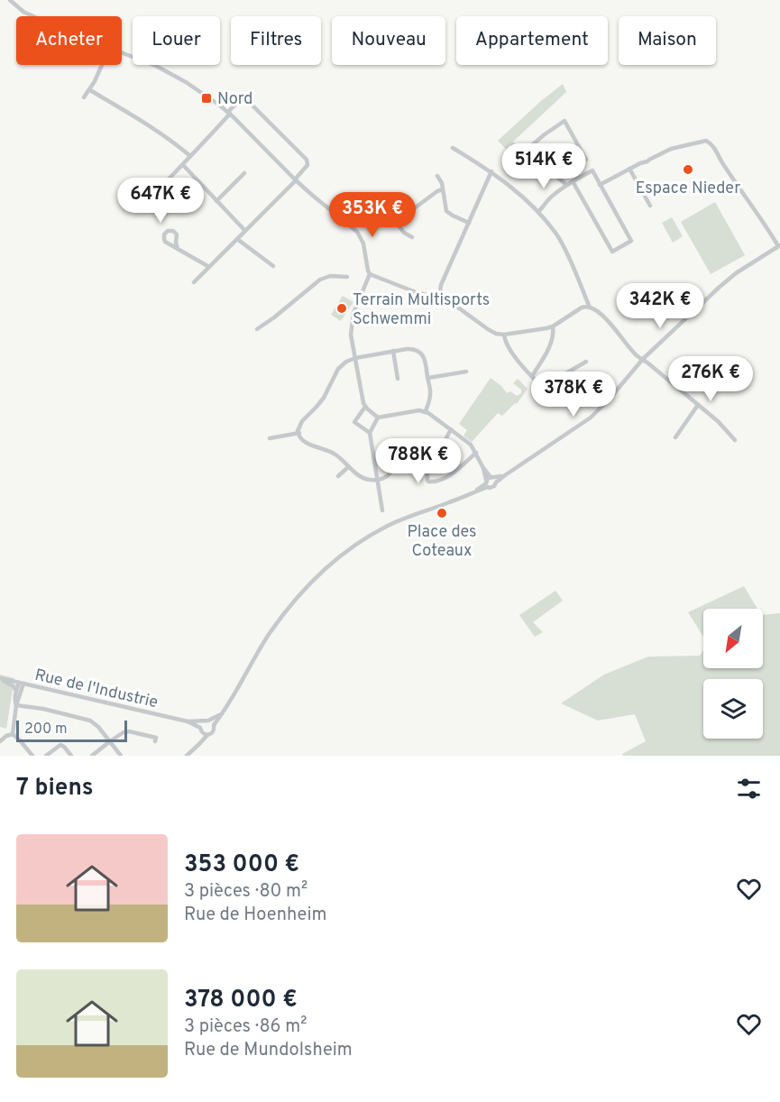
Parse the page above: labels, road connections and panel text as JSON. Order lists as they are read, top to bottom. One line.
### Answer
{"streets":{"street":["Rue de l'Industrie"]},"places":{"transit":["Nord"],"other":["Espace Nieder","Terrain Multisports Schwemmi","Place des Coteaux"]},"scale_bar":"200 m","north":"bottom left","page":{"chip":["Acheter","Louer","Filtres","Nouveau","Appartement","Maison"],"price":["514K €","647K €","353K €","342K €","276K €","378K €","788K €"],"scale":"200 m","heading":"7 biens","list":[{"name":"353 000 €","note":"3 pièces · 80 m² · Rue de Hoenheim"},{"name":"378 000 €","note":"3 pièces · 86 m² · Rue de Mundolsheim"}]}}
